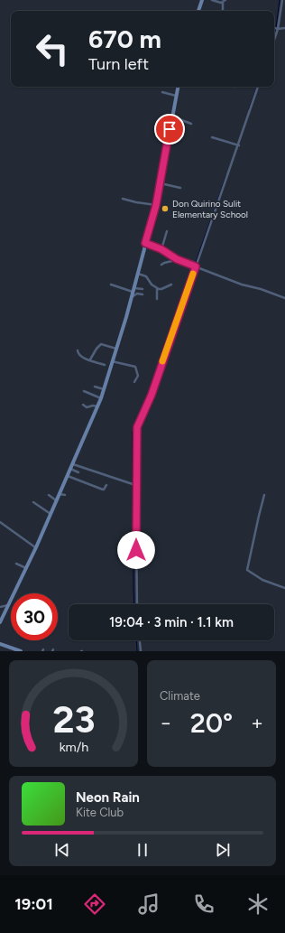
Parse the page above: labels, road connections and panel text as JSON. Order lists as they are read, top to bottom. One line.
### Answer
{"places":["Don Quirino Sulit Elementary School"],"page":{"turn":["670 m","Turn left"],"limit":"30","trip":"19:04 · 3 min · 1.1 km","tile":"Climate","heat":["−","20°","+"],"song":["Neon Rain","Kite Club"],"tabs":"19:01","gauge":["23","km/h"]}}
